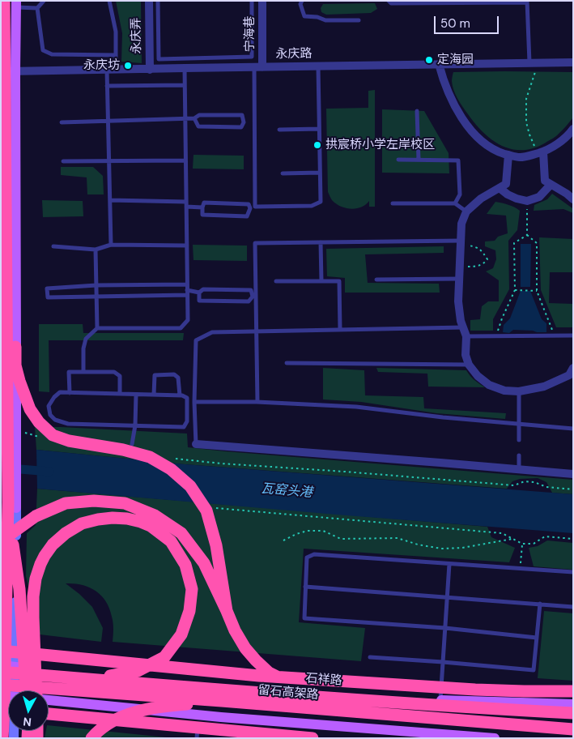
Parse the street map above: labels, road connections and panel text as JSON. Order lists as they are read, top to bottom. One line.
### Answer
{"streets":{"highway":["留石高架路"],"main road":["石祥路"],"street":["宁海巷","永庆弄","永庆路"]},"crossings":[["宁海巷","永庆路"],["永庆弄","永庆路"]],"water":["瓦窑头港"],"places":["定海园","永庆坊","拱宸桥小学左岸校区"],"scale_bar":"50 m","north":"bottom"}
